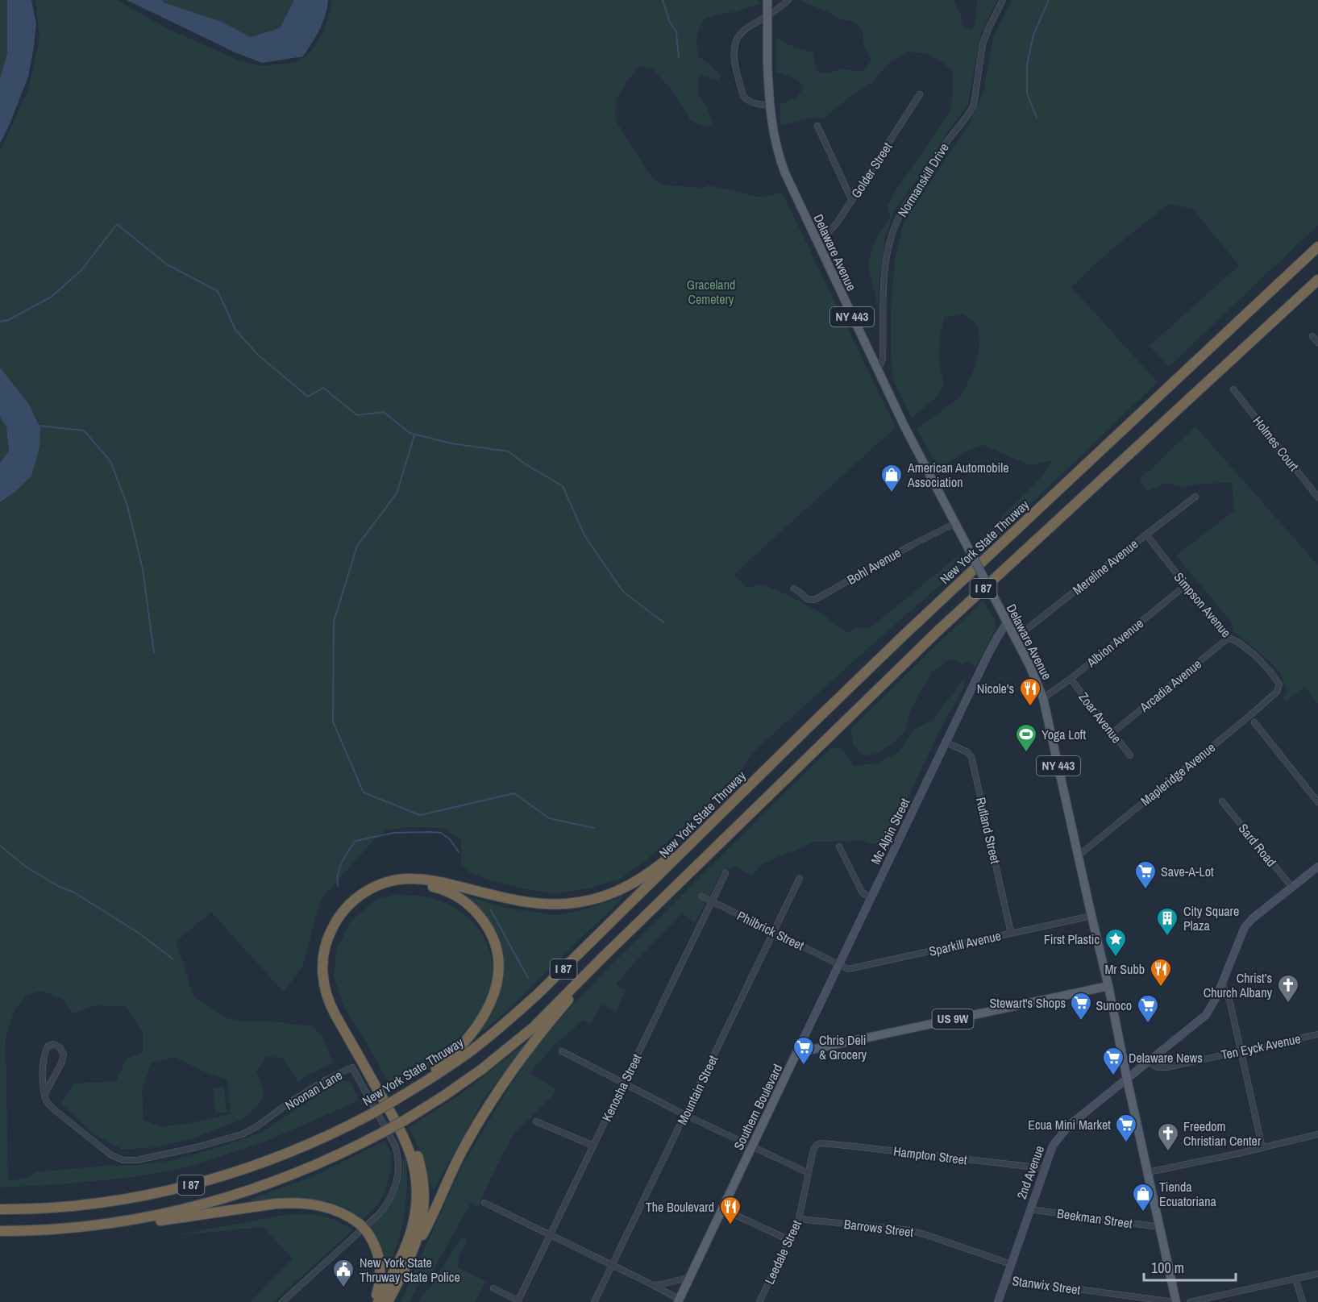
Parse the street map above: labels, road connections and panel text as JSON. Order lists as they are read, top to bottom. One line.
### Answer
{"streets":{"highway":["New York State Thruway","I 87"],"main road":["Delaware Avenue","NY 443","US 9W","Southern Boulevard"],"street":["Golder Street","Normanskill Drive","Holmes Court","Bohl Avenue","Mereline Avenue","Simpson Avenue","Albion Avenue","Arcadia Avenue","Zoar Avenue","Mapleridge Avenue","Rutland Street","Mc Alpin Street","Sard Road","Philbrick Street","Sparkill Avenue","Ten Eyck Avenue","Kenosha Street","Noonan Lane","Mountain Street","Hampton Street","2nd Avenue","Beekman Street","Barrows Street","Leedale Street","Stanwix Street"]},"crossings":[["Golder Street","Delaware Avenue"],["Normanskill Drive","Delaware Avenue"],["Delaware Avenue","Bohl Avenue"],["Delaware Avenue","Mereline Avenue"],["Delaware Avenue","Albion Avenue"],["Delaware Avenue","Mapleridge Avenue"],["Delaware Avenue","Mc Alpin Street"],["Delaware Avenue","Sparkill Avenue"],["Delaware Avenue","US 9W"],["Delaware Avenue","2nd Avenue"],["Delaware Avenue","Beekman Street"],["Delaware Avenue","Stanwix Street"],["Mereline Avenue","Simpson Avenue"],["Simpson Avenue","Albion Avenue"],["Simpson Avenue","Arcadia Avenue"],["Simpson Avenue","Mapleridge Avenue"],["Albion Avenue","Zoar Avenue"],["Arcadia Avenue","Zoar Avenue"],["Rutland Street","Mc Alpin Street"],["Rutland Street","Sparkill Avenue"],["Mc Alpin Street","Philbrick Street"],["Mc Alpin Street","Sparkill Avenue"],["Mc Alpin Street","US 9W"],["Mc Alpin Street","Southern Boulevard"],["Sard Road","2nd Avenue"],["Philbrick Street","Sparkill Avenue"],["Philbrick Street","Kenosha Street"],["Philbrick Street","Mountain Street"],["US 9W","Southern Boulevard"],["Ten Eyck Avenue","2nd Avenue"],["Kenosha Street","Southern Boulevard"],["Mountain Street","Southern Boulevard"],["Hampton Street","2nd Avenue"],["Hampton Street","Leedale Street"],["2nd Avenue","Beekman Street"],["2nd Avenue","Barrows Street"],["2nd Avenue","Stanwix Street"],["Barrows Street","Leedale Street"]],"parks":["Graceland Cemetery"],"places":{"shop":["American Automobile Association","Tienda Ecuatoriana"],"restaurant":["Nicole's","Mr Subb","The Boulevard"],"sports":["Yoga Loft"],"supermarket":["Save-A-Lot","Stewart's Shops","Sunoco","Chris Deli & Grocery","Delaware News","Ecua Mini Market"],"building":["City Square Plaza"],"place":["First Plastic"],"church":["Christ’s Church Albany","Freedom Christian Center"],"public building":["New York State Thruway State Police"]},"scale_bar":"100 m"}
